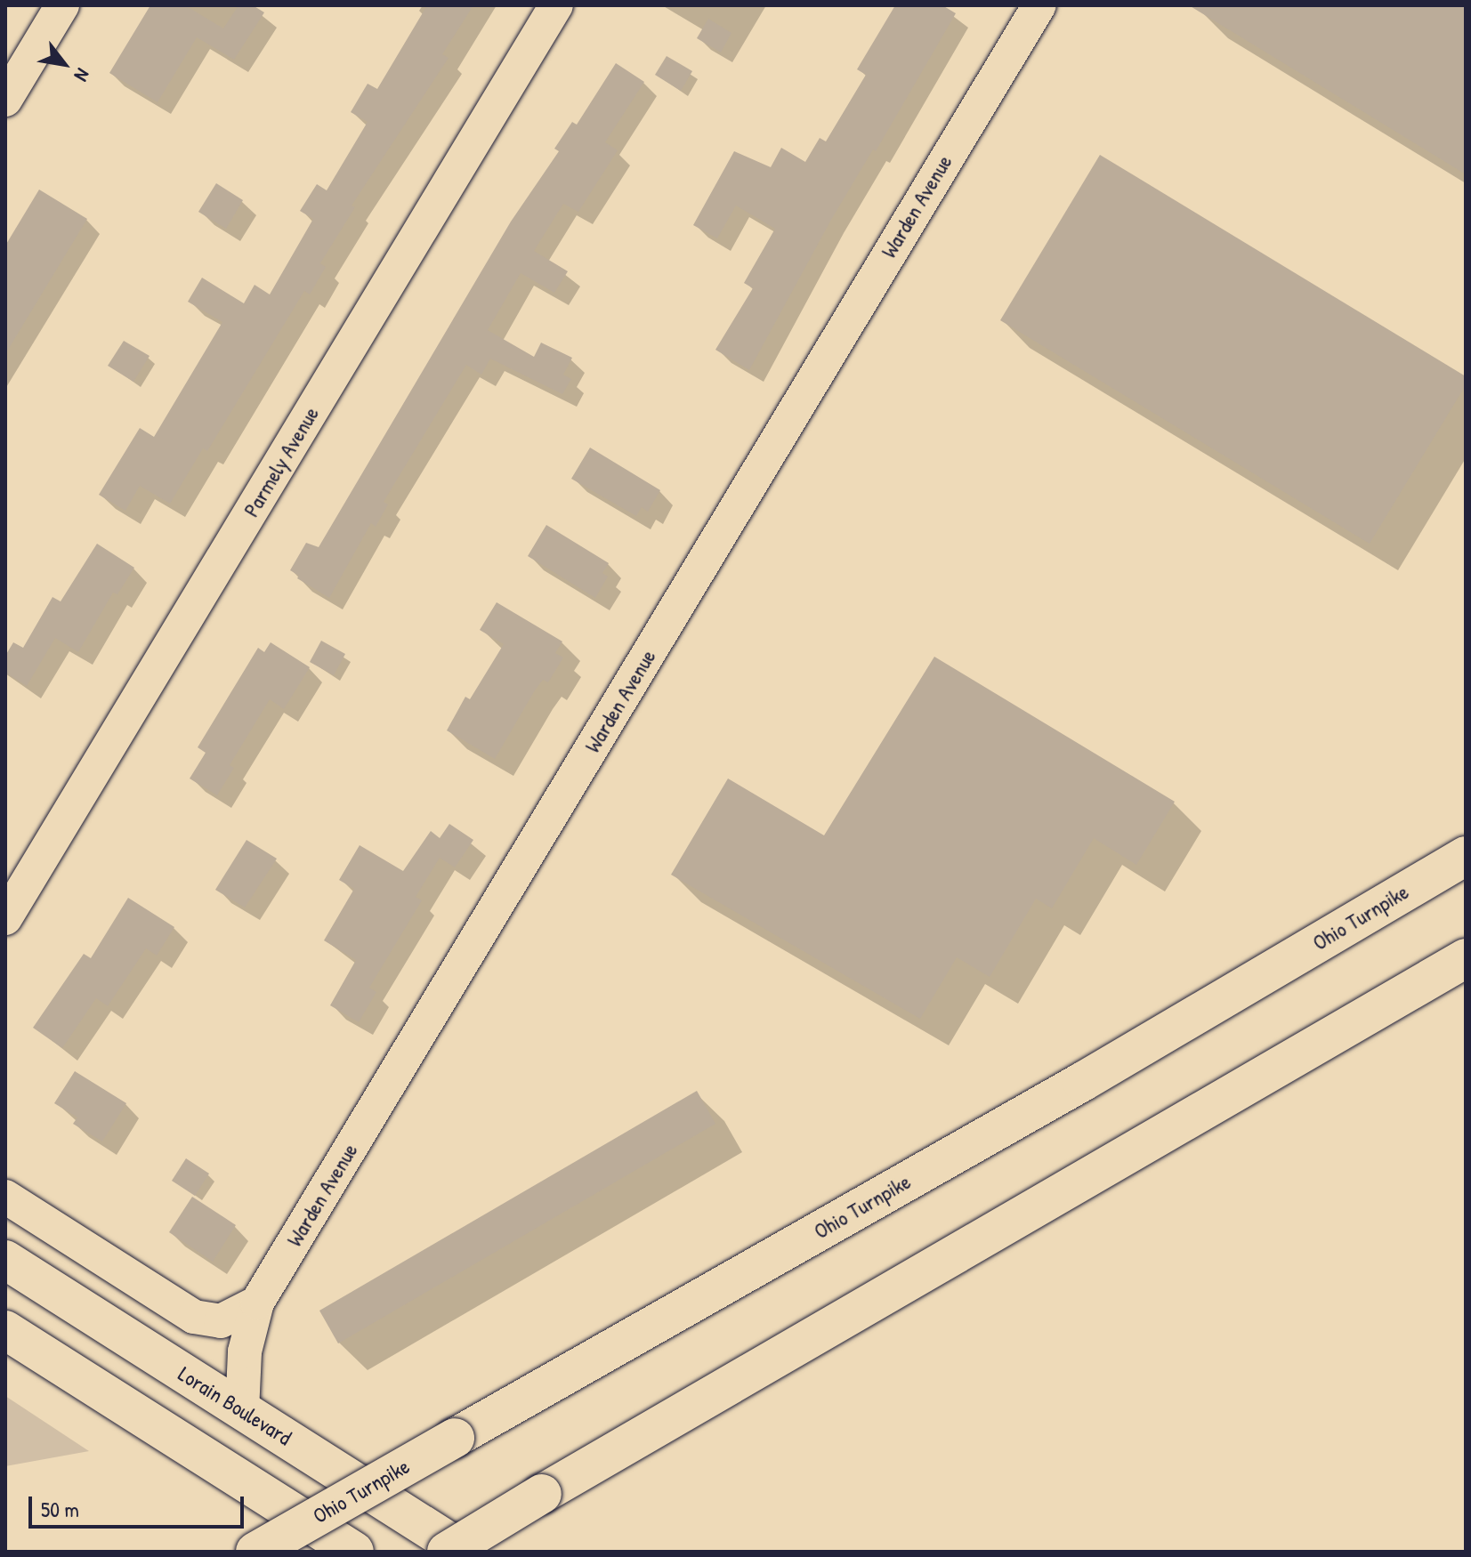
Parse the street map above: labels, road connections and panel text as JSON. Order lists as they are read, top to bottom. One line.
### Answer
{"streets":{"highway":["Ohio Turnpike","Lorain Boulevard"],"street":["Warden Avenue","Parmely Avenue"]},"crossings":[["Warden Avenue","Lorain Boulevard"]],"scale_bar":"50 m","north":"bottom right"}
